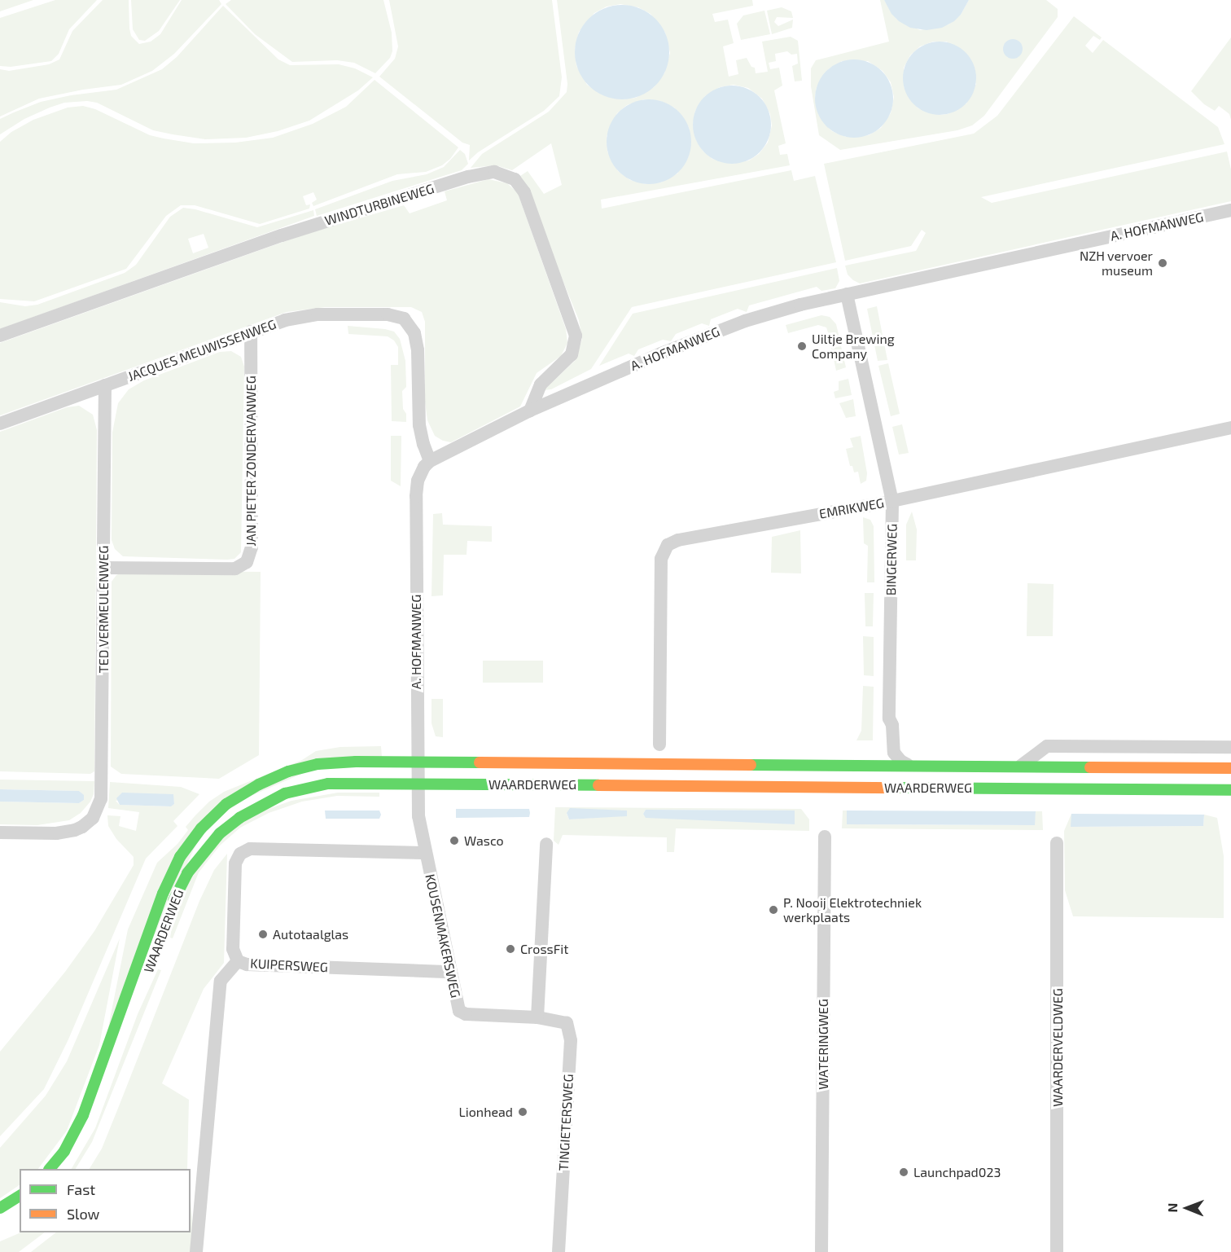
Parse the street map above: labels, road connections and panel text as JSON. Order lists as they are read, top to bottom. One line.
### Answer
{"streets":{"main road":["WAARDERWEG"],"street":["WINDTURBINEWEG","A. HOFMANWEG","JACQUES MEUWISSENWEG","JAN PIETER ZONDERVANWEG","EMRIKWEG","BINGERWEG","TED VERMEULENWEG","KOUSENMAKERSWEG","KUIPERSWEG","WATERINGWEG","WAARDERVELDWEG","TINGIETERSWEG"]},"crossings":[["WINDTURBINEWEG","A. HOFMANWEG"],["A. HOFMANWEG","JACQUES MEUWISSENWEG"],["A. HOFMANWEG","BINGERWEG"],["A. HOFMANWEG","WAARDERWEG"],["A. HOFMANWEG","KOUSENMAKERSWEG"],["JACQUES MEUWISSENWEG","JAN PIETER ZONDERVANWEG"],["JACQUES MEUWISSENWEG","TED VERMEULENWEG"],["JAN PIETER ZONDERVANWEG","TED VERMEULENWEG"],["EMRIKWEG","BINGERWEG"],["BINGERWEG","WAARDERWEG"],["WAARDERWEG","KOUSENMAKERSWEG"],["KOUSENMAKERSWEG","KUIPERSWEG"],["KOUSENMAKERSWEG","TINGIETERSWEG"]],"places":["NZH vervoer museum","Uiltje Brewing Company","Wasco","P. Nooij Elektrotechniek werkplaats","Autotaalglas","CrossFit","Lionhead","Launchpad023"],"legend":["Fast","Slow"],"north":"left"}
